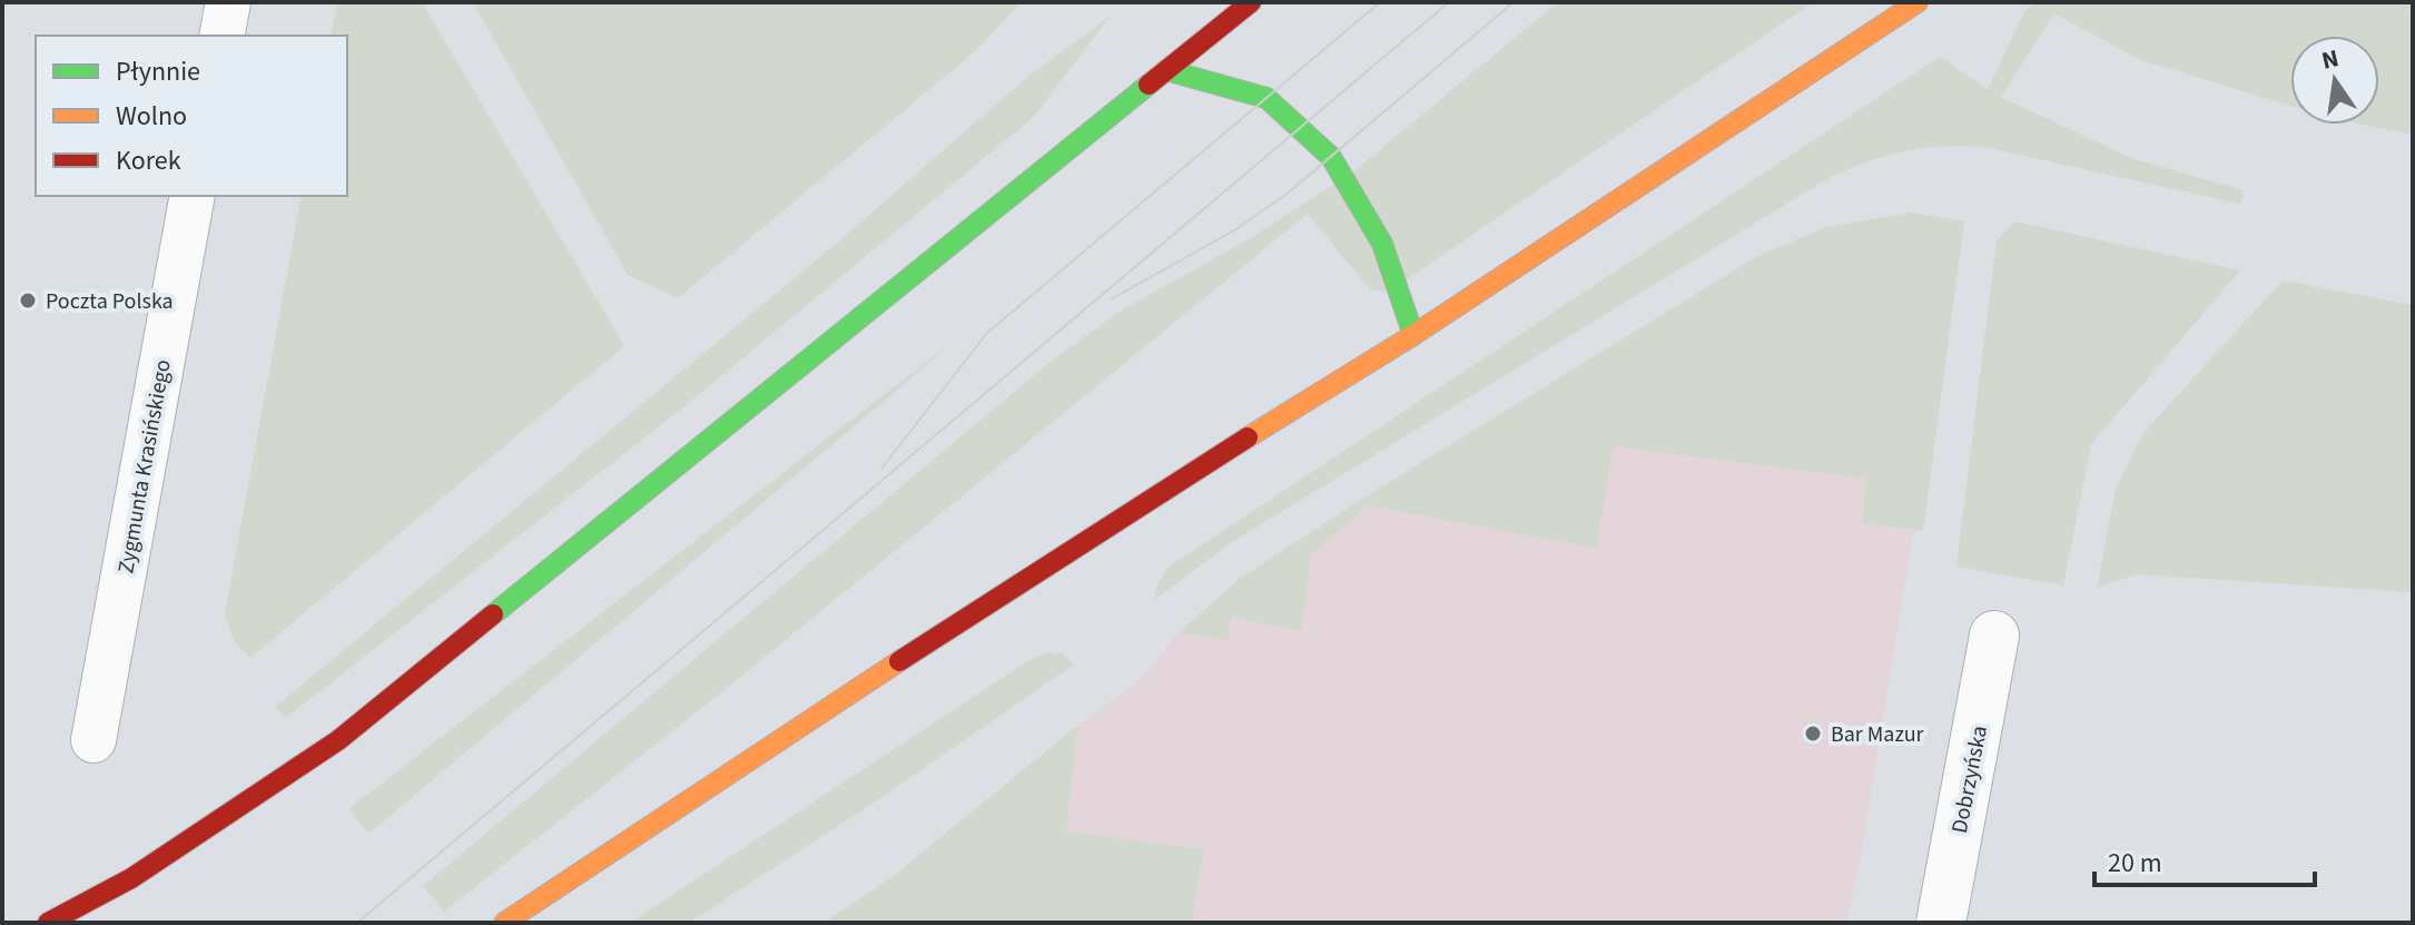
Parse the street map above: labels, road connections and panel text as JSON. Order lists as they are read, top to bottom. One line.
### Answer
{"streets":{"street":["Dobrzyńska"],"lane":["Zygmunta Krasińskiego"]},"places":["Poczta Polska","Bar Mazur"],"legend":["Płynnie","Wolno","Korek"],"scale_bar":"20 m","north":"top"}
